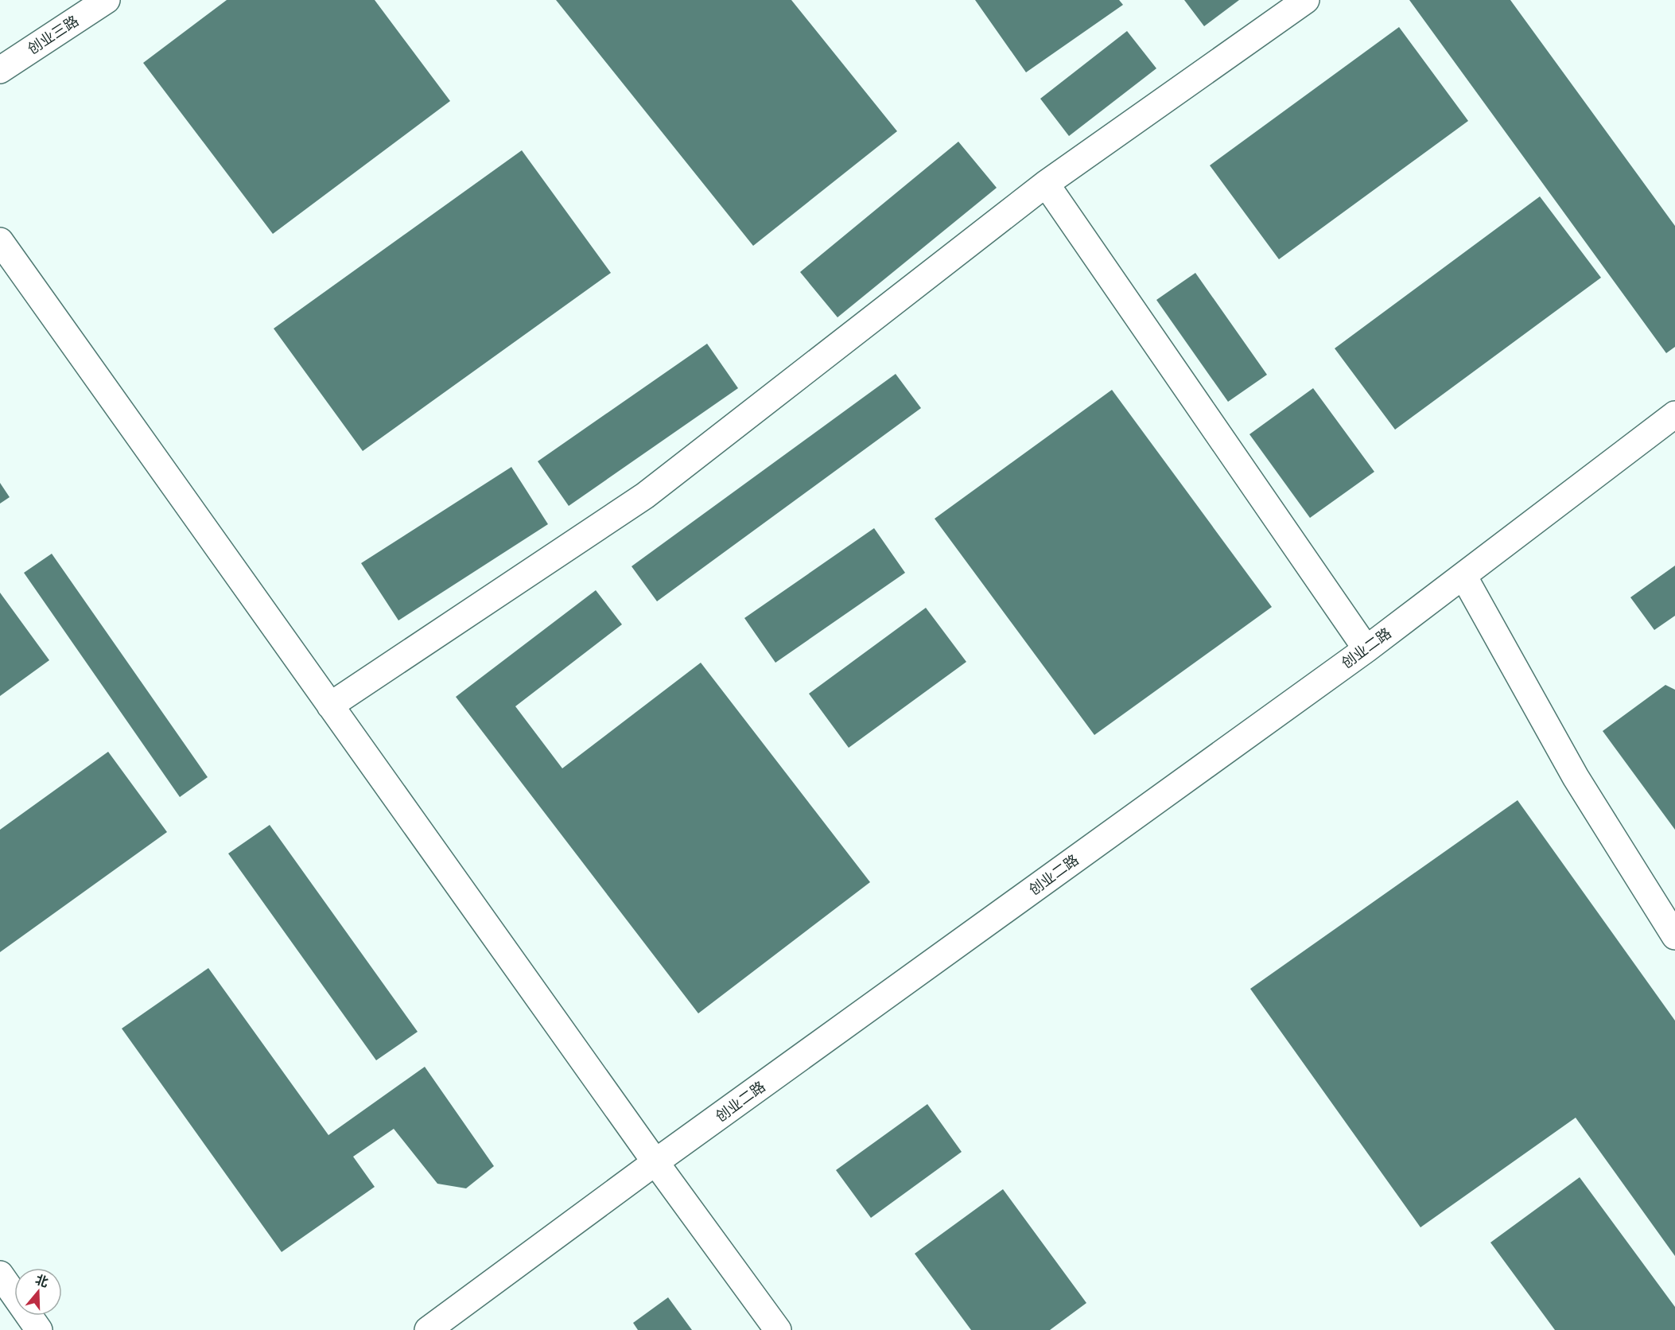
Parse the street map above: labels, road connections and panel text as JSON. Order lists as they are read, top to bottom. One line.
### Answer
{"streets":{"street":["创业三路","创业二路"]},"north":"top"}
